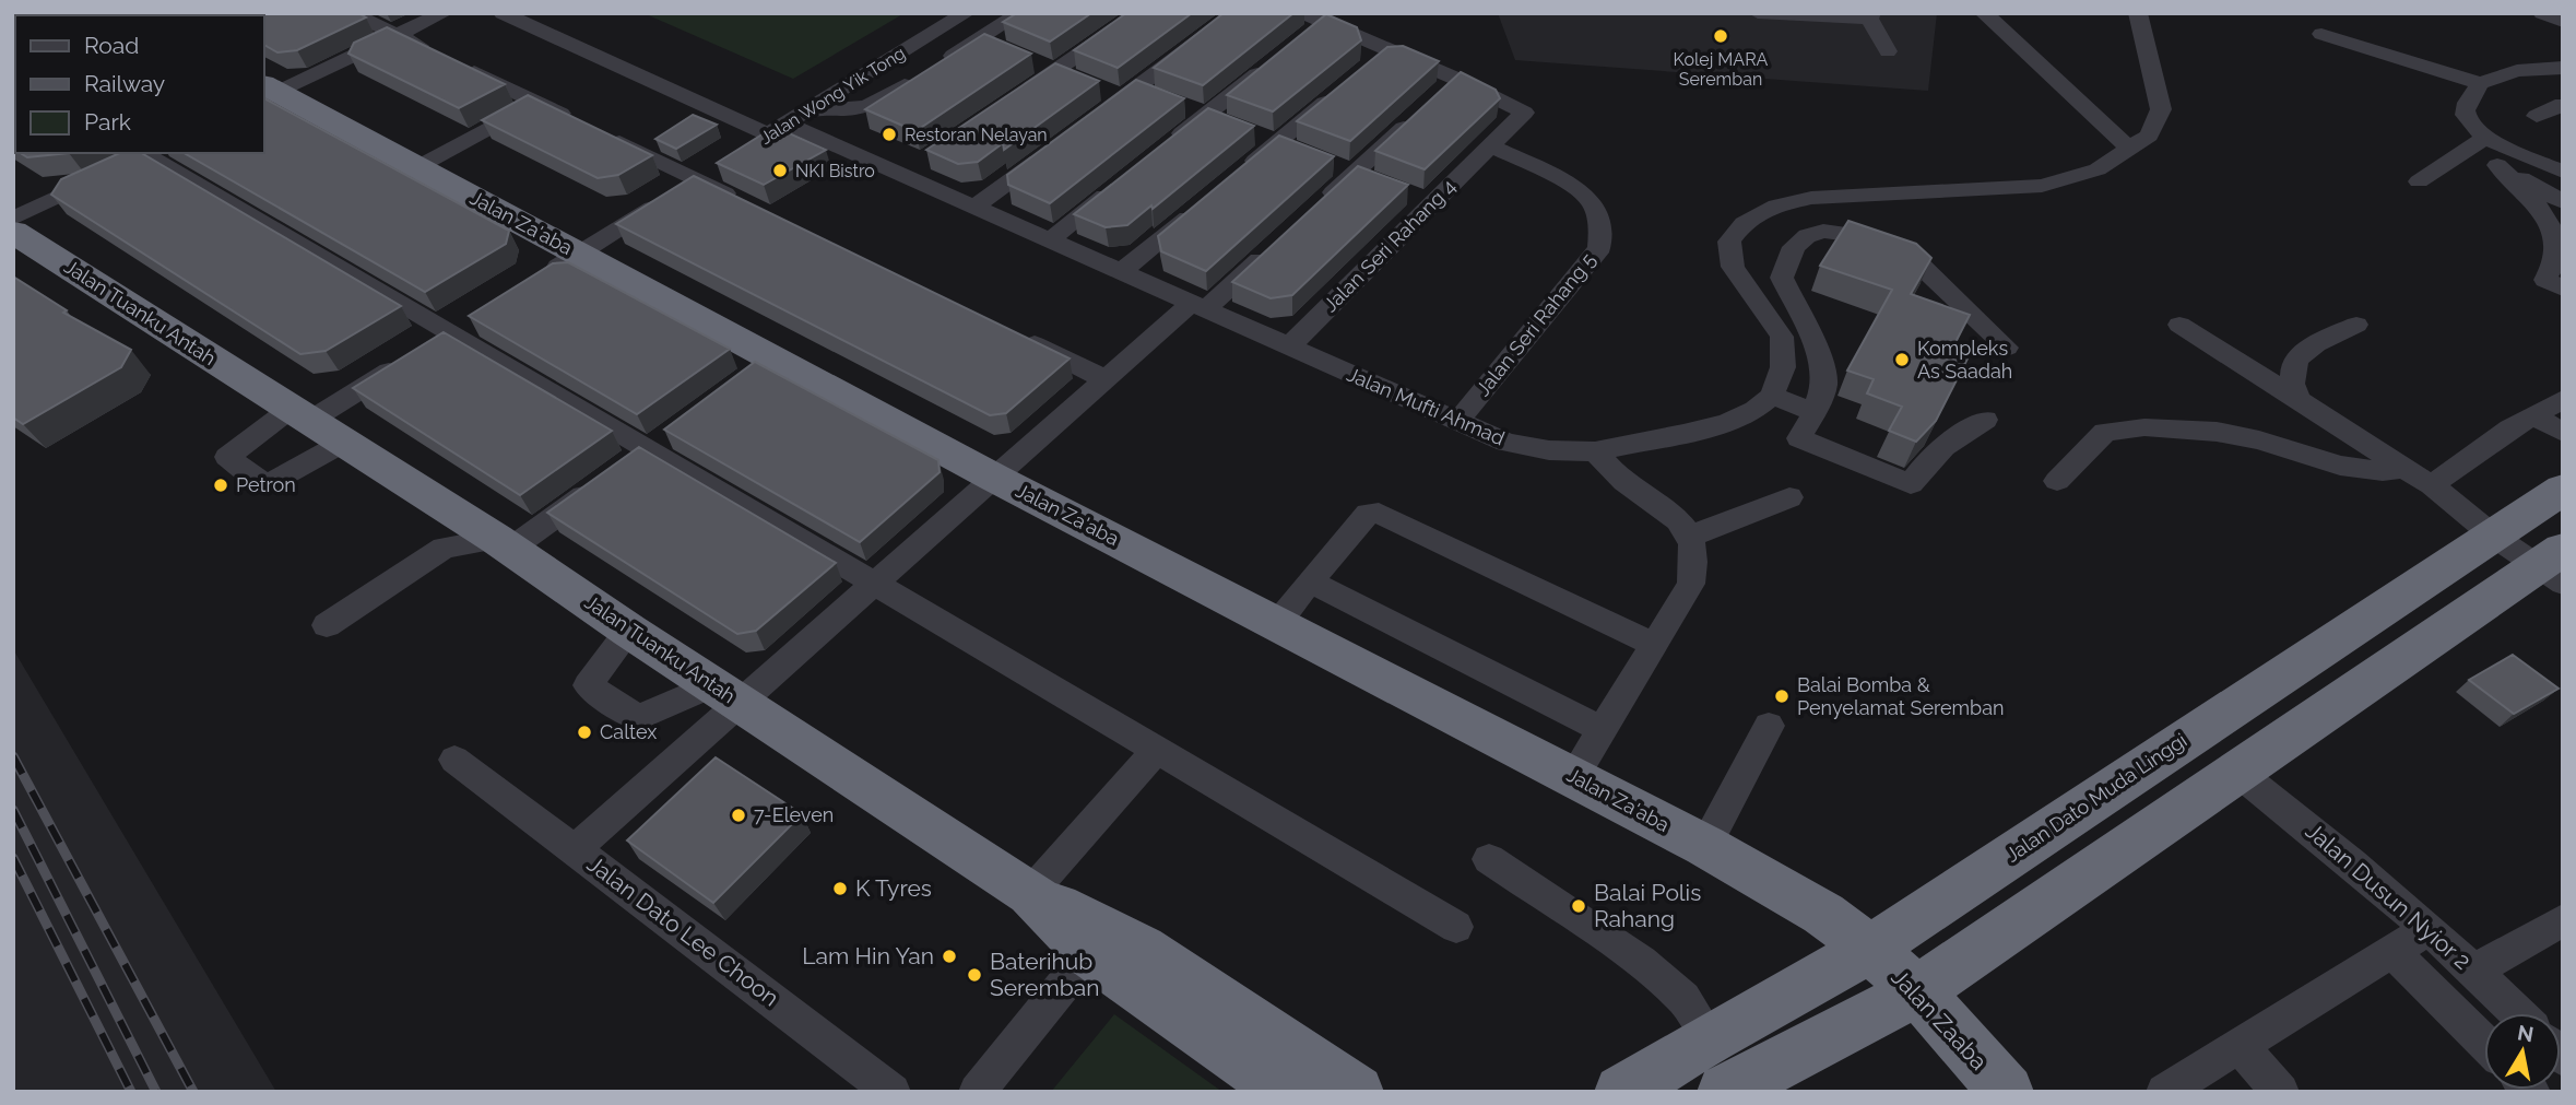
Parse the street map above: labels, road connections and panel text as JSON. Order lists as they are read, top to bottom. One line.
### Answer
{"streets":{"highway":["Jalan Za'aba","Jalan Tuanku Antah","Jalan Dato Muda Linggi","Jalan Zaaba"],"street":["Jalan Wong Yik Tong","Jalan Seri Rahang 4","Jalan Seri Rahang 5","Jalan Mufti Ahmad","Jalan Dusun Nyior 2","Jalan Dato Lee Choon"]},"crossings":[["Jalan Wong Yik Tong","Jalan Mufti Ahmad"],["Jalan Za'aba","Jalan Dato Muda Linggi"],["Jalan Za'aba","Jalan Dato Lee Choon"],["Jalan Za'aba","Jalan Zaaba"],["Jalan Seri Rahang 4","Jalan Seri Rahang 5"],["Jalan Seri Rahang 4","Jalan Mufti Ahmad"],["Jalan Tuanku Antah","Jalan Dato Lee Choon"],["Jalan Seri Rahang 5","Jalan Mufti Ahmad"],["Jalan Mufti Ahmad","Jalan Dato Lee Choon"],["Jalan Dato Muda Linggi","Jalan Zaaba"]],"places":["Kolej MARA Seremban","Restoran Nelayan","NKI Bistro","Kompleks As Saadah","Petron","Balai Bomba & Penyelamat Seremban","Caltex","7-Eleven","K Tyres","Balai Polis Rahang","Lam Hin Yan","Baterihub Seremban"],"legend":["Road","Railway","Park"],"north":"top"}
